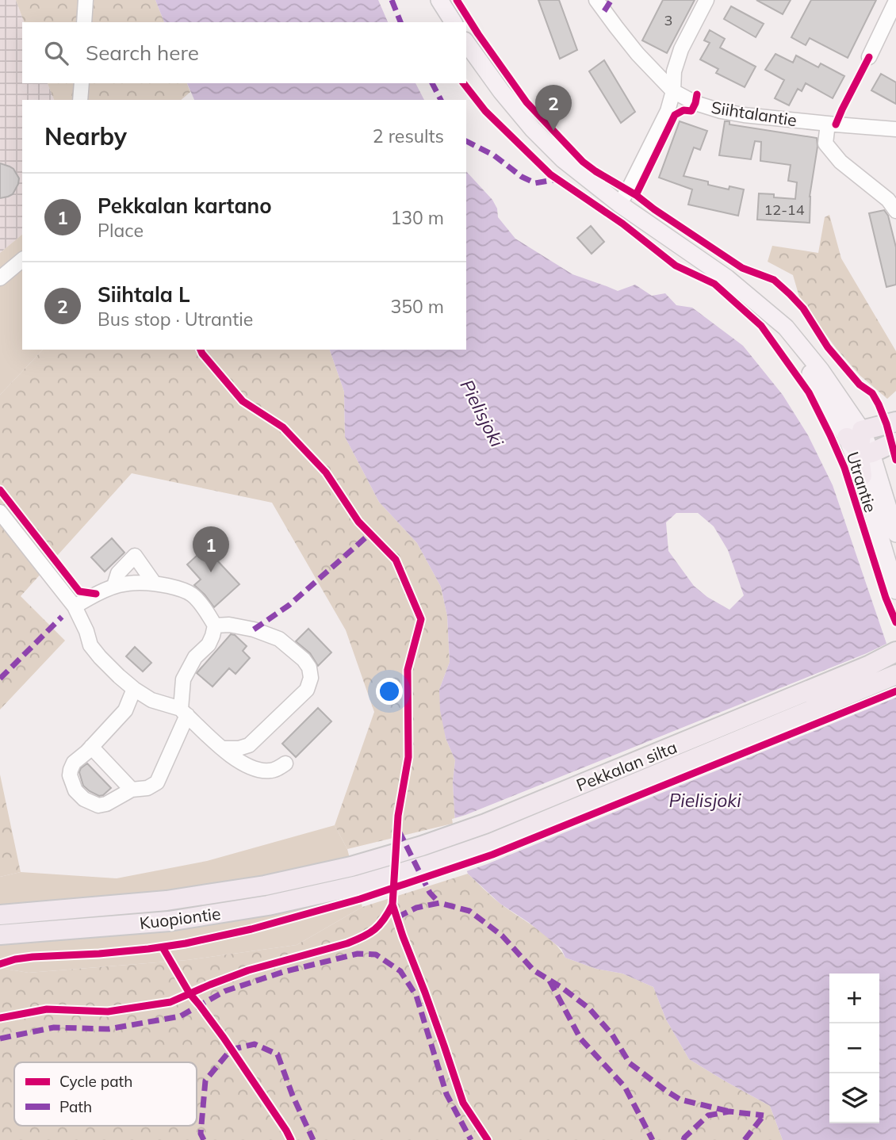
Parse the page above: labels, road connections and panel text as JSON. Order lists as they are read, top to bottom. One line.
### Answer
{"streets":{"highway":["Pekkalan silta","Kuopiontie"],"main road":["Utrantie"],"street":["Siihtalantie"]},"crossings":[["Pekkalan silta","Kuopiontie"]],"water":["Pielisjoki"],"house_numbers":["3","12-14"],"legend":["Cycle path","Path"],"page":{"search":"Search here","pins":["2","1"],"heading":["Nearby","2 results"],"list":[{"mark":"1","name":"Pekkalan kartano","note":"Place","value":"130 m"},{"mark":"2","name":"Siihtala L","note":"Bus stop · Utrantie","value":"350 m"}],"map_buttons":["+","−"]}}
